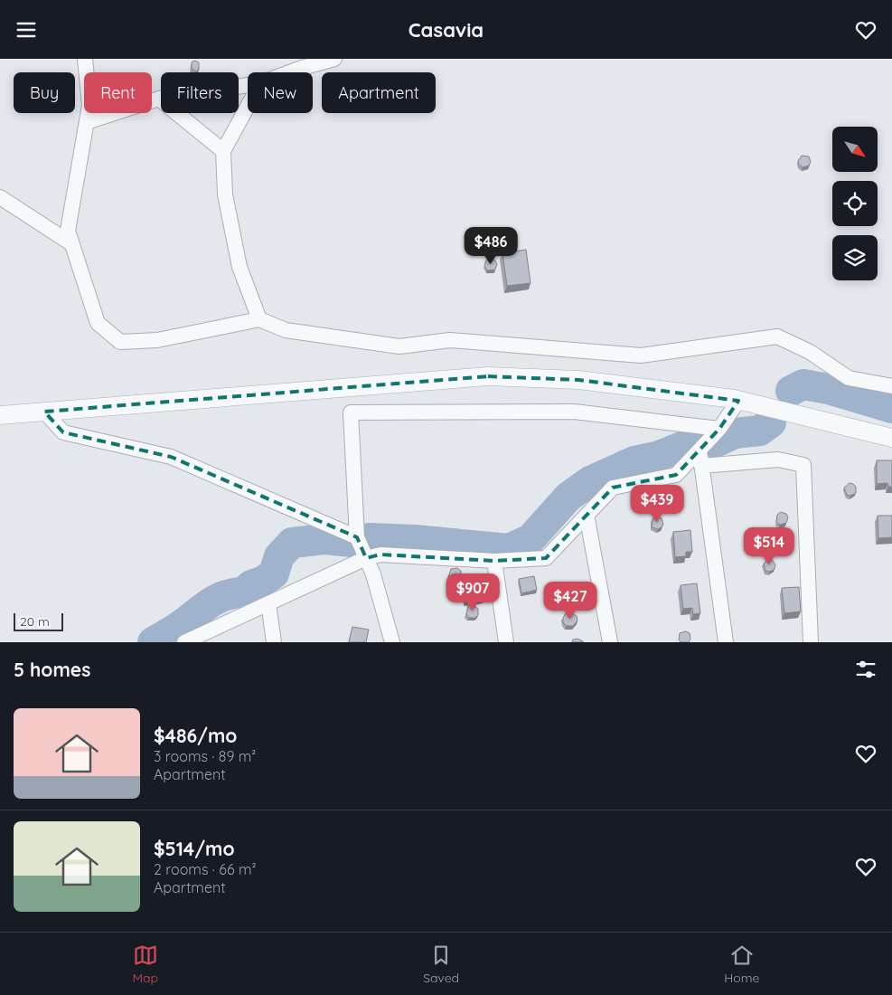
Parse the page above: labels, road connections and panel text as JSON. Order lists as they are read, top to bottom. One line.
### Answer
{"scale_bar":"20 m","north":"bottom right","page":{"header":"Casavia","chip":["Buy","Rent","Filters","New","Apartment"],"price":["$486","$439","$514","$907","$427"],"scale":"20 m","heading":"5 homes","list":[{"name":"$486/mo","note":"3 rooms · 89 m² · Apartment"},{"name":"$514/mo","note":"2 rooms · 66 m² · Apartment"}],"tabs":["Map","Saved","Home"]}}
